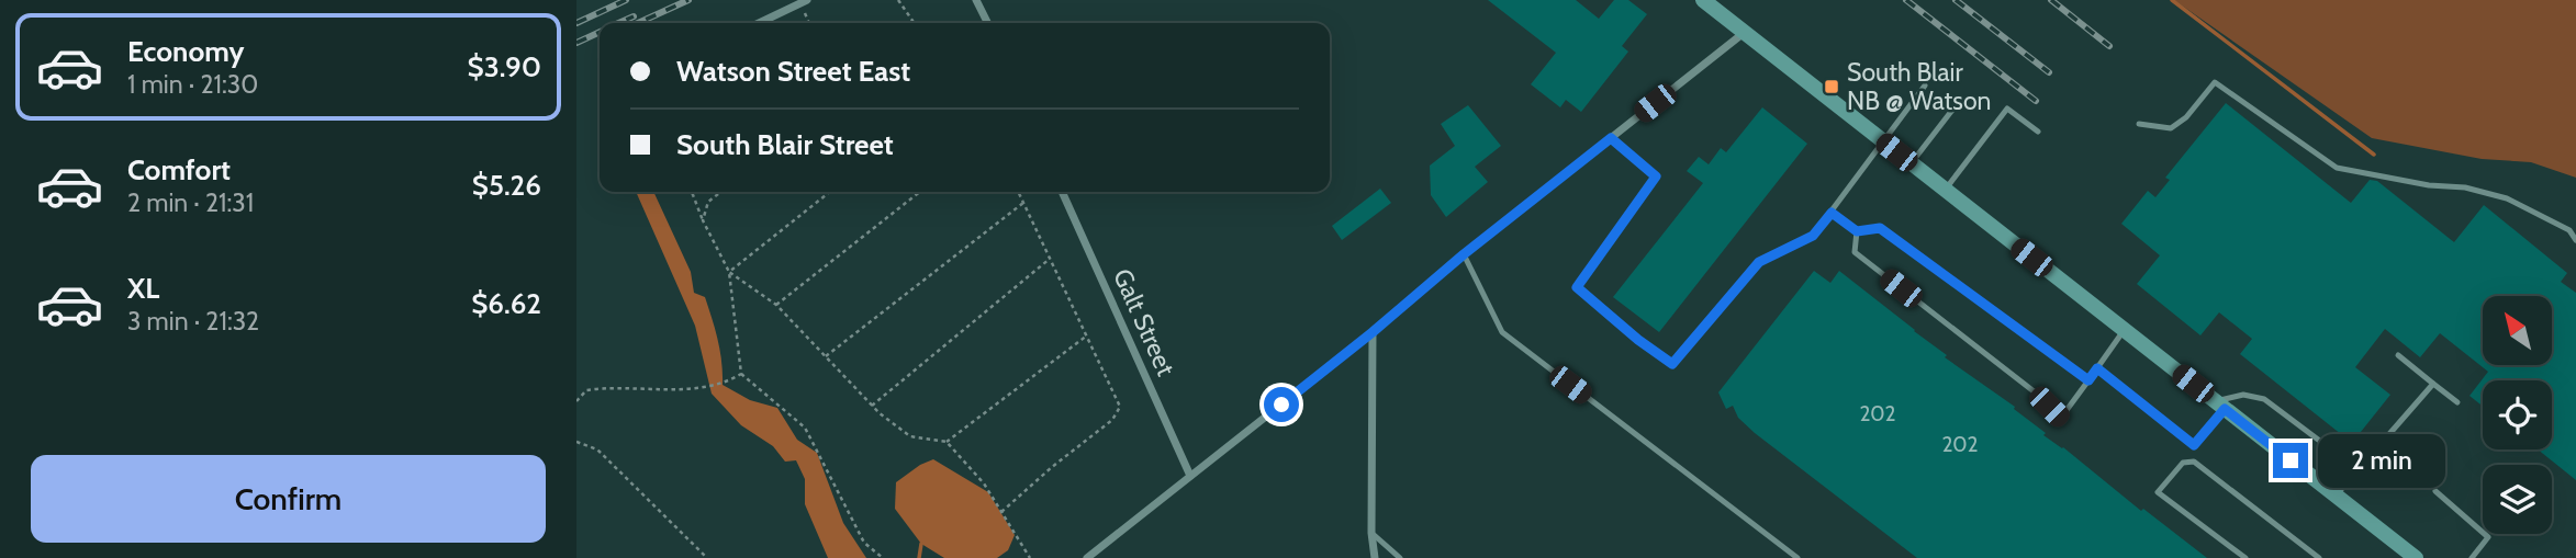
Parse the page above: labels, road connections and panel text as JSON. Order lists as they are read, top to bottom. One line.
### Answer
{"streets":{"street":["Galt Street"]},"places":{"transit":["South Blair NB @ Watson"]},"house_numbers":["202","202"],"north":"top left","page":{"list":[{"name":"Economy","note":"1 min · 21:30","value":"$3.90"},{"name":"Comfort","note":"2 min · 21:31","value":"$5.26"},{"name":"XL","note":"3 min · 21:32","value":"$6.62"}],"banner":["Watson Street East","South Blair Street"],"bubble":"2 min","buttons":"Confirm"}}
